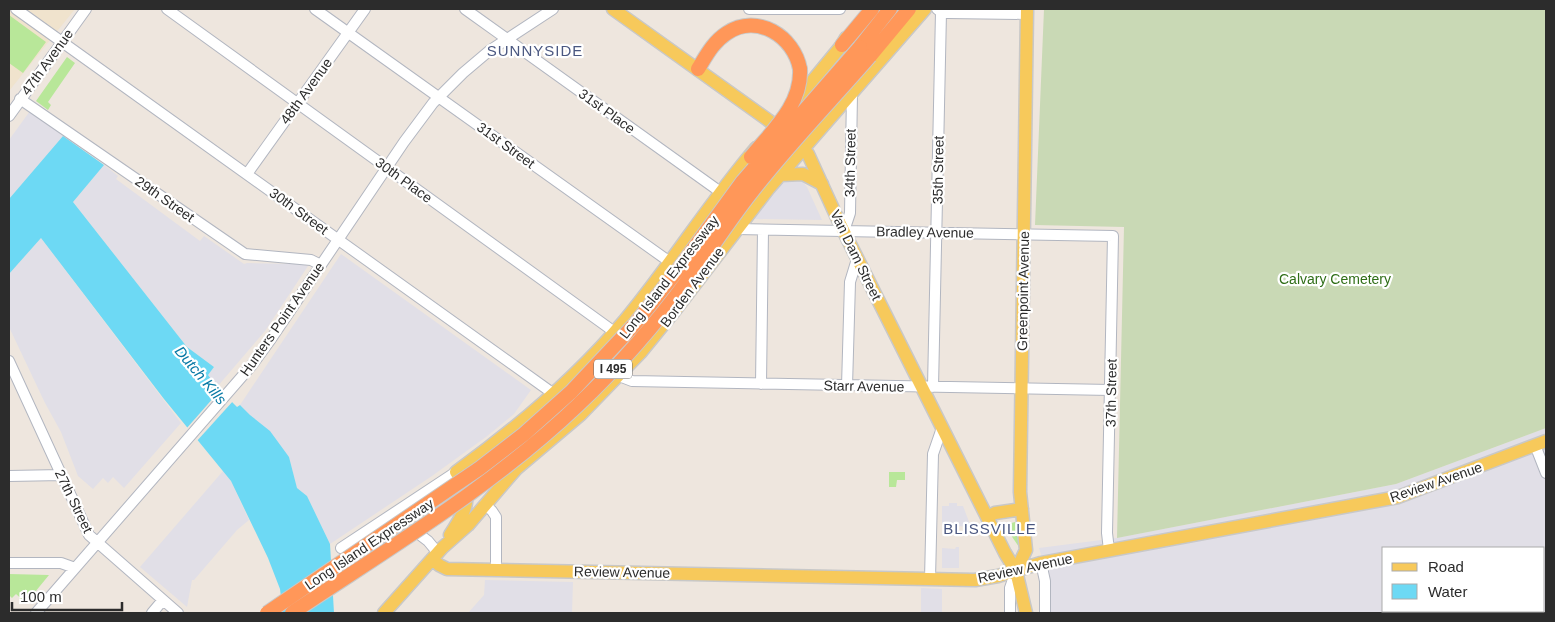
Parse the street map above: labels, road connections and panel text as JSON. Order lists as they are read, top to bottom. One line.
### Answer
{"streets":{"highway":["Long Island Expressway","I 495"],"main road":["Van Dam Street","Borden Avenue","Greenpoint Avenue","Review Avenue"],"street":["47th Avenue","48th Avenue","31st Place","31st Street","34th Street","35th Street","30th Place","29th Street","30th Street","Bradley Avenue","Hunters Point Avenue","Starr Avenue","37th Street","27th Street"]},"crossings":[["47th Avenue","29th Street"],["47th Avenue","30th Street"],["48th Avenue","31st Street"],["48th Avenue","30th Place"],["48th Avenue","30th Street"],["31st Place","Borden Avenue"],["31st Place","Hunters Point Avenue"],["31st Street","Borden Avenue"],["31st Street","Hunters Point Avenue"],["34th Street","Bradley Avenue"],["34th Street","Van Dam Street"],["34th Street","Borden Avenue"],["35th Street","Bradley Avenue"],["35th Street","Van Dam Street"],["35th Street","Starr Avenue"],["30th Place","Borden Avenue"],["30th Place","Hunters Point Avenue"],["29th Street","Hunters Point Avenue"],["30th Street","Borden Avenue"],["30th Street","Hunters Point Avenue"],["Bradley Avenue","Van Dam Street"],["Bradley Avenue","Borden Avenue"],["Bradley Avenue","Greenpoint Avenue"],["Bradley Avenue","37th Street"],["Van Dam Street","Borden Avenue"],["Van Dam Street","Greenpoint Avenue"],["Van Dam Street","Starr Avenue"],["Van Dam Street","Review Avenue"],["Borden Avenue","Starr Avenue"],["Borden Avenue","Review Avenue"],["Greenpoint Avenue","Starr Avenue"],["Greenpoint Avenue","Review Avenue"],["Hunters Point Avenue","27th Street"],["Starr Avenue","37th Street"],["37th Street","Review Avenue"]],"districts":["SUNNYSIDE","BLISSVILLE"],"water":["Dutch Kills"],"parks":["Calvary Cemetery"],"legend":["Road","Water"],"scale_bar":"100 m"}
